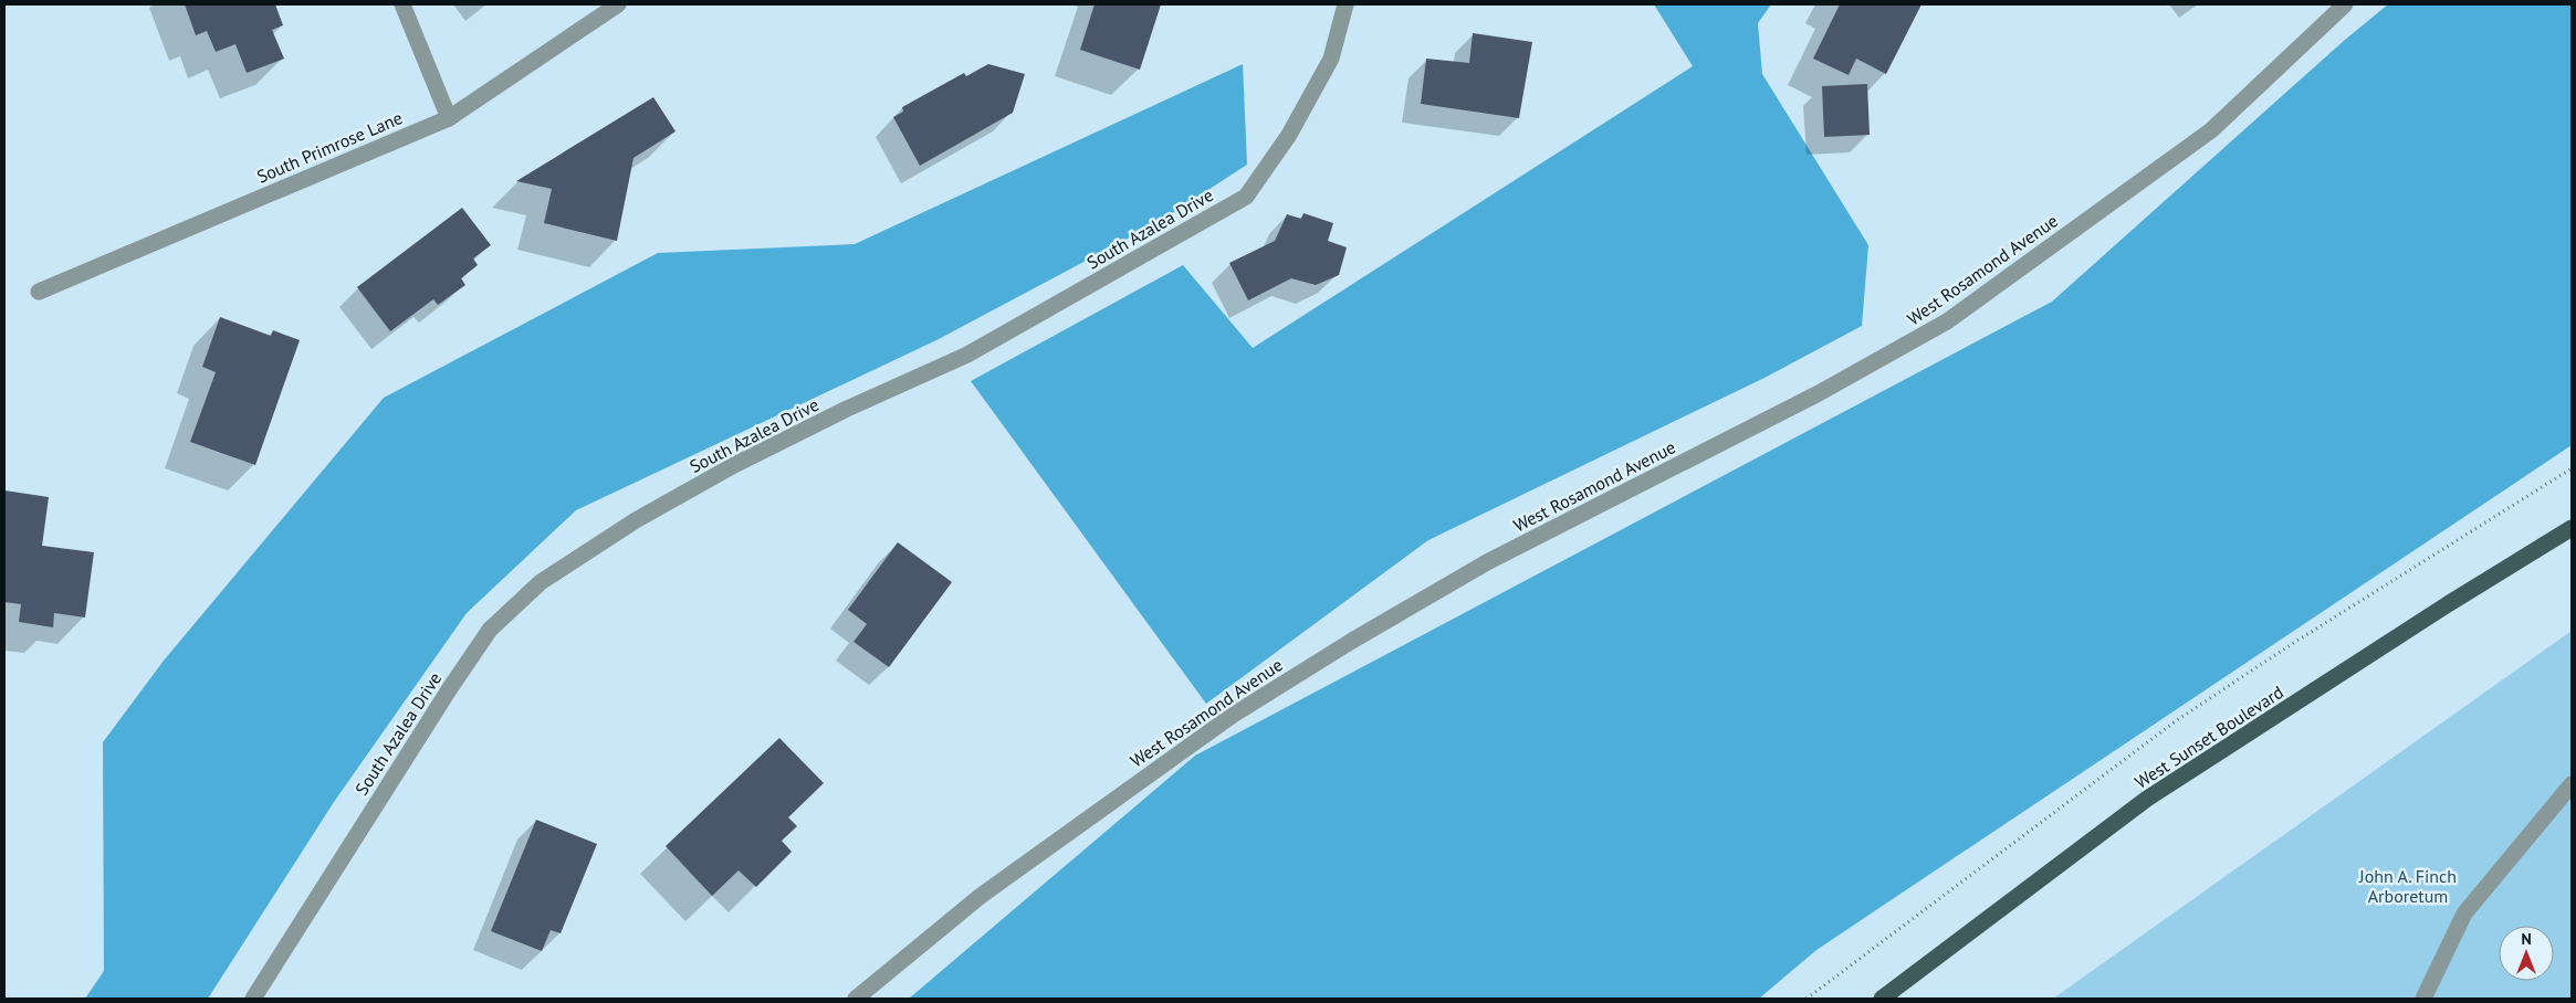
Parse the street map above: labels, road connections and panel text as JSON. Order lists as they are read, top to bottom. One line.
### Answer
{"streets":{"main road":["West Sunset Boulevard"],"street":["South Primrose Lane","South Azalea Drive","West Rosamond Avenue"]},"parks":["John A. Finch Arboretum"],"north":"top"}
